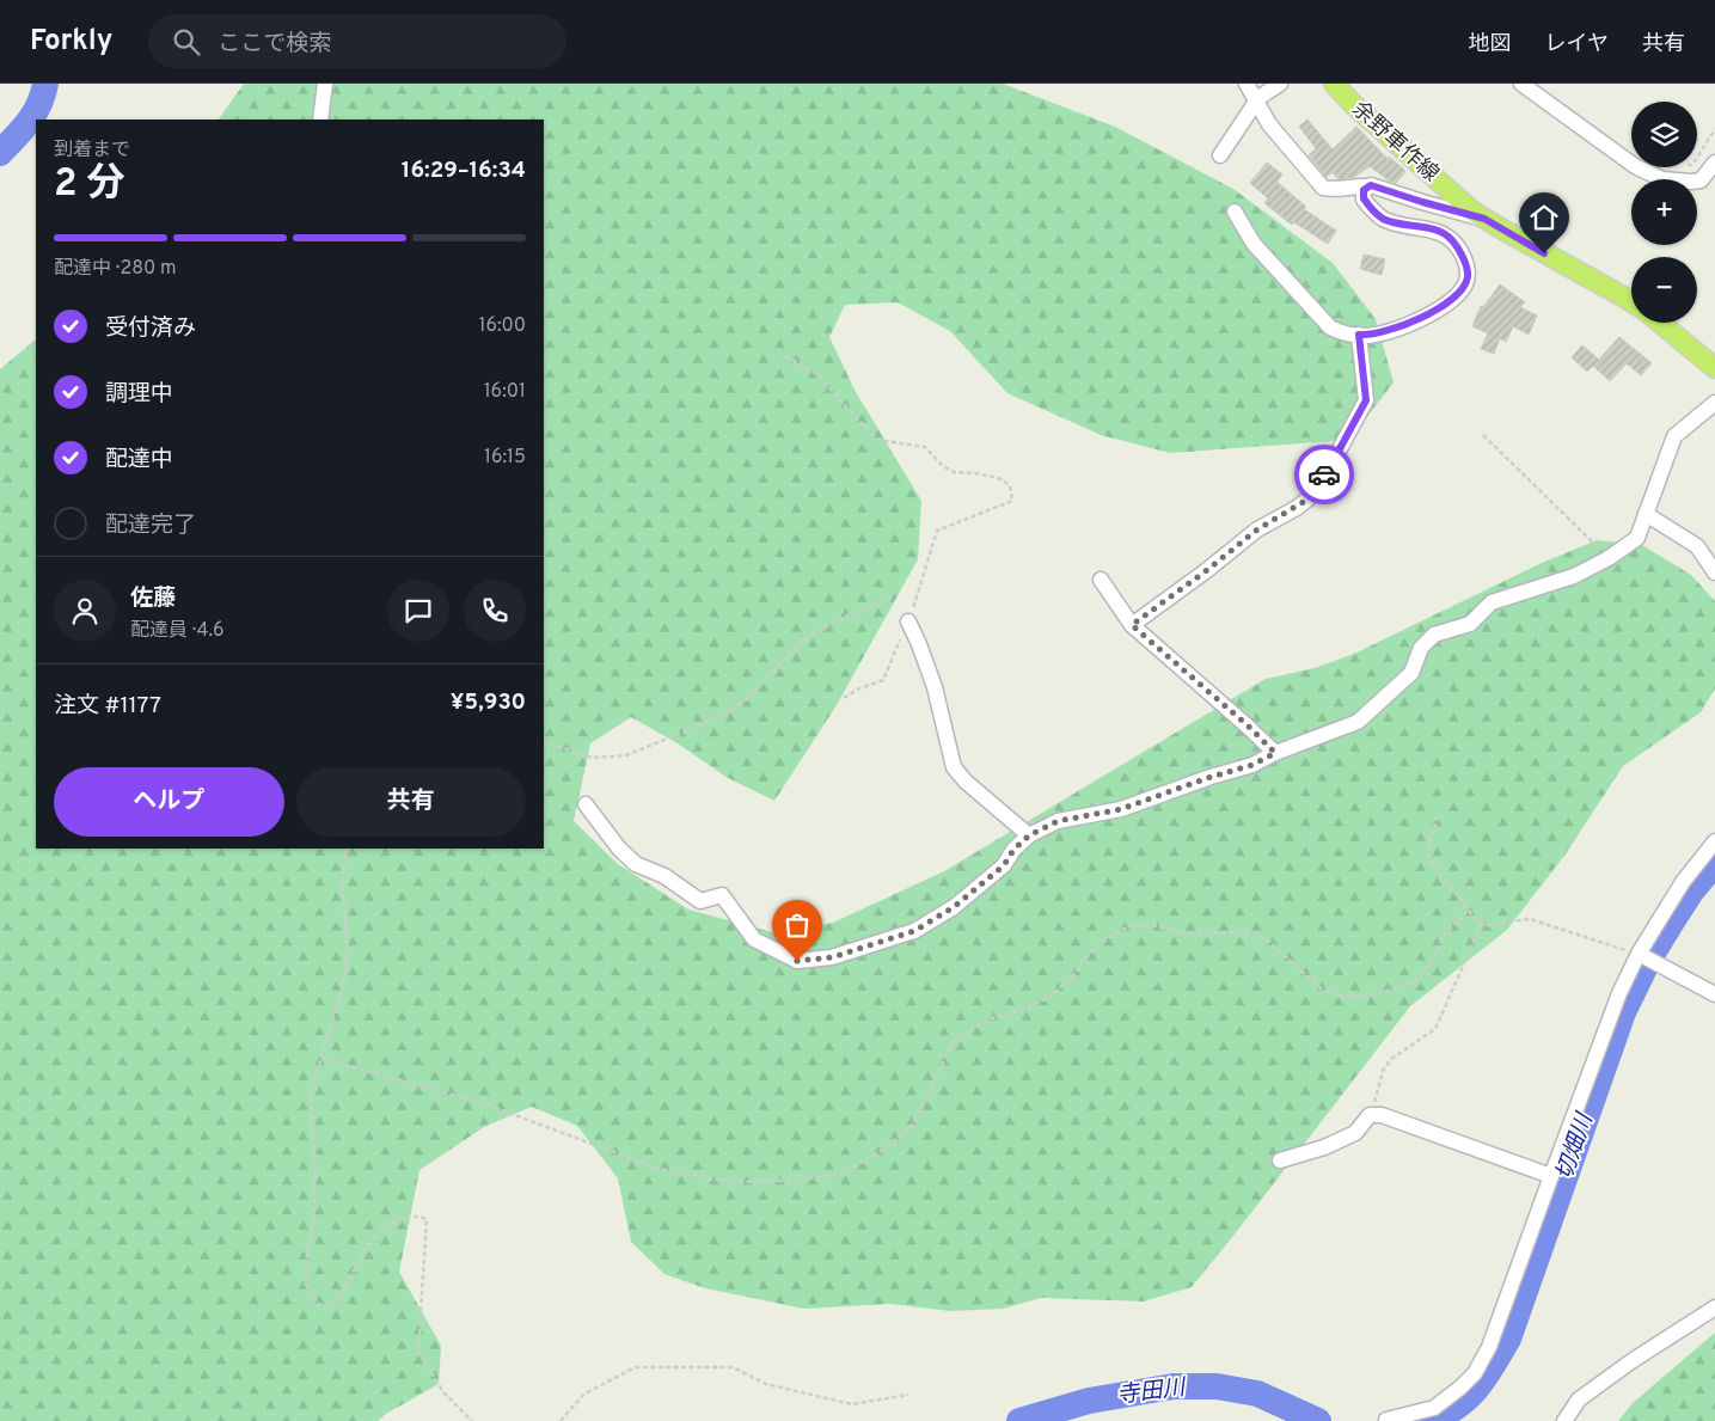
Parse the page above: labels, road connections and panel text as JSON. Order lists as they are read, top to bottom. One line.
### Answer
{"streets":{"main road":["余野車作線"]},"water":["切畑川","寺田川"],"page":{"header":"Forkly","search":"ここで検索","nav":["地図","レイヤ","共有"],"map_buttons":["+","−"],"heading":["2 分","到着まで","16:29–16:34"],"panel":["佐藤","配達員 · 4.6","注文 #1177","¥5,930"],"bar":"配達中 · 280 m","list":[["受付済み","16:00"],["調理中","16:01"],["配達中","16:15"],"配達完了"],"buttons":["ヘルプ","共有"]}}
